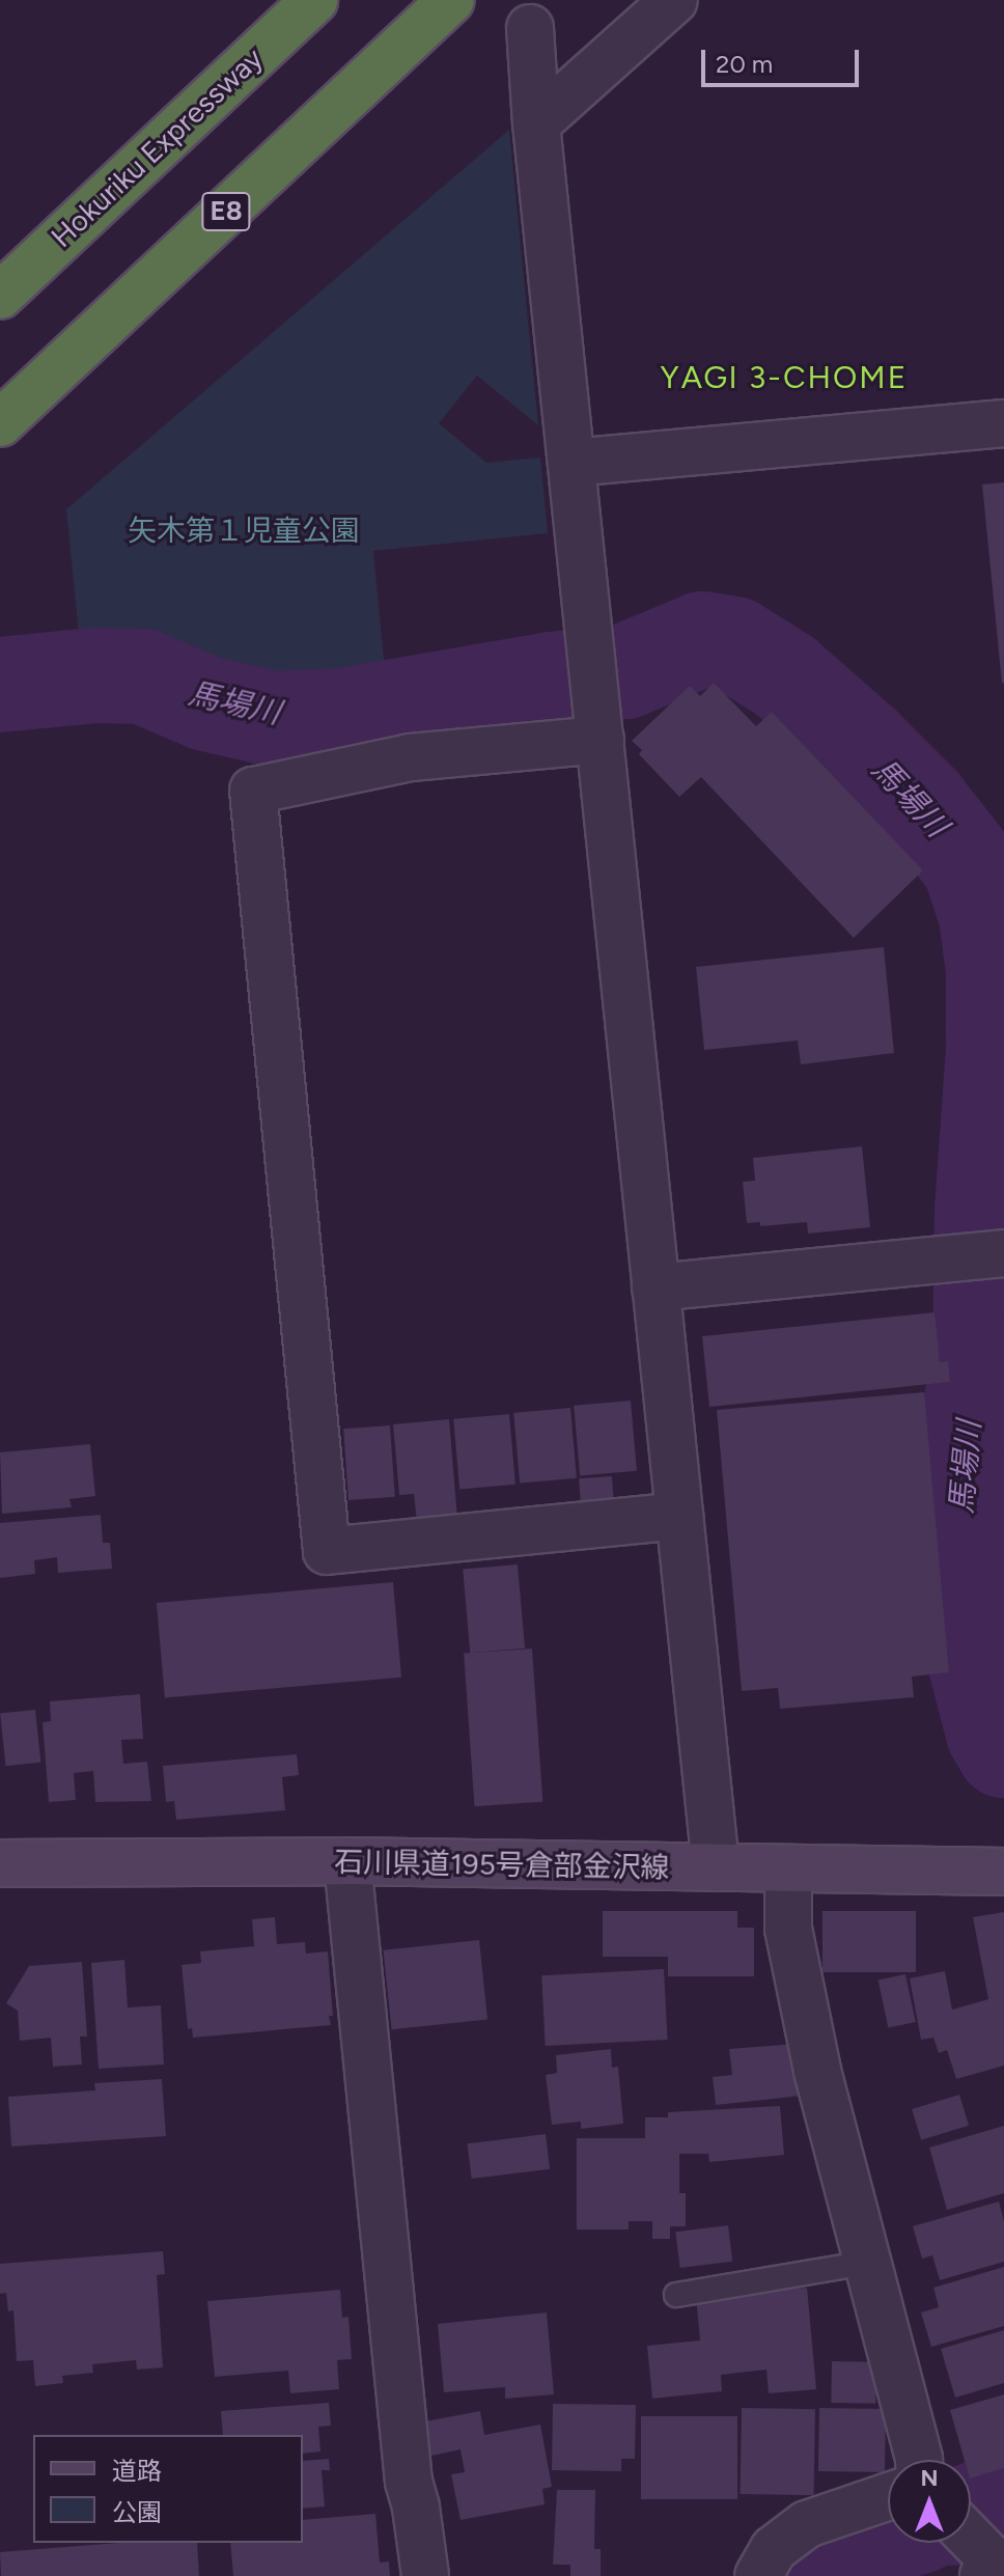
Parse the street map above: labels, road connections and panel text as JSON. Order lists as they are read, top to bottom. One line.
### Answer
{"streets":{"highway":["Hokuriku Expressway","E8"],"main road":["石川県道195号倉部金沢線"]},"districts":["YAGI 3-CHOME"],"water":["馬場川"],"parks":["矢木第１児童公園"],"legend":["道路","公園"],"scale_bar":"20 m","north":"top"}
